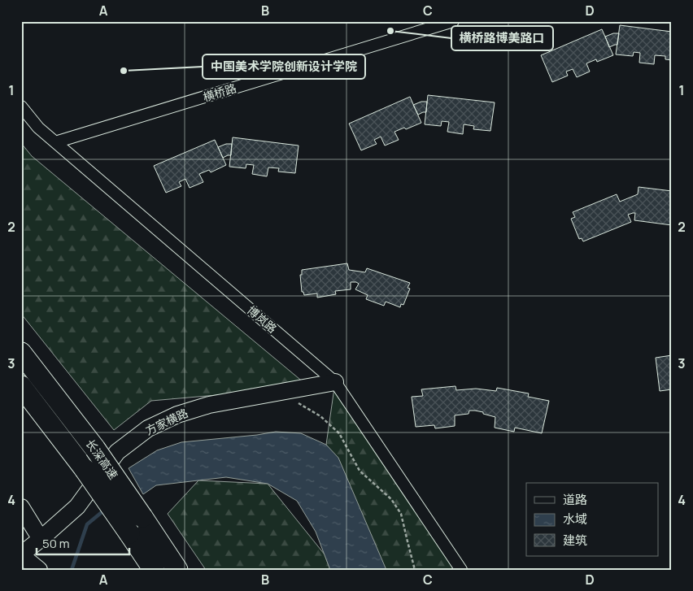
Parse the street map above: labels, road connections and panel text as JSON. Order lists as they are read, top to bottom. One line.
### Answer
{"streets":{"highway":["长深高速"],"street":["横桥路","博岚路","方家横路"]},"crossings":[["横桥路","博岚路"],["博岚路","方家横路"]],"places":["横桥路博美路口","中国美术学院创新设计学院"],"legend":["道路","水域","建筑"],"scale_bar":"50 m","grid":{"columns":["A","B","C","D"],"rows":["1","2","3","4"]}}
